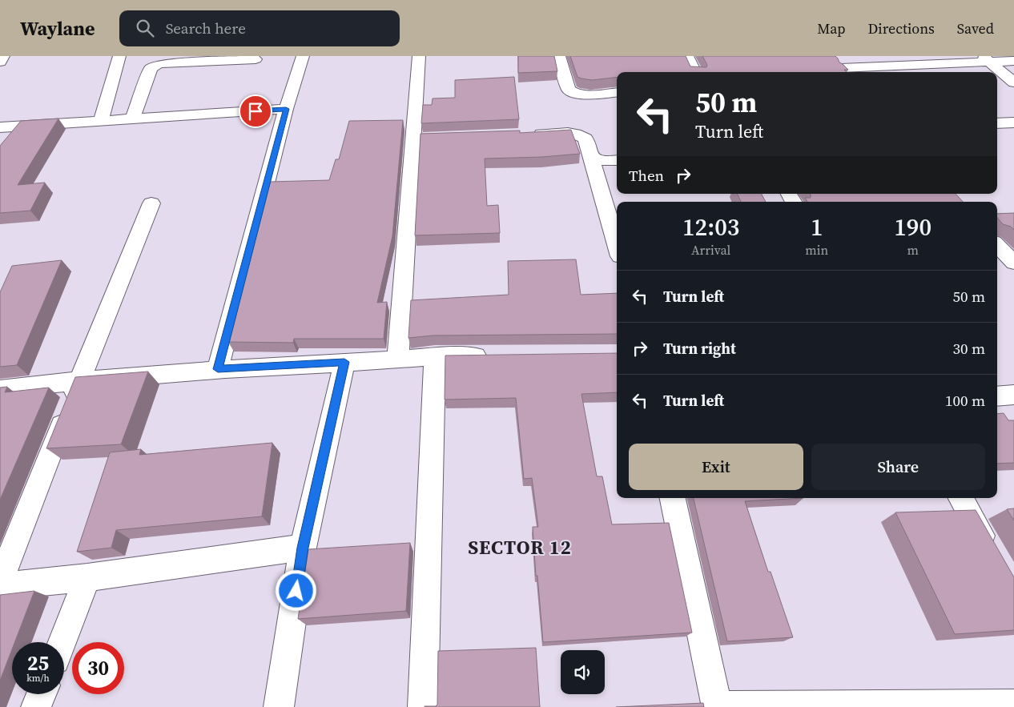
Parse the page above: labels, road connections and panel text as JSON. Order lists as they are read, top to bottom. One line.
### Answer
{"districts":["SECTOR 12"],"page":{"header":"Waylane","search":"Search here","nav":["Map","Directions","Saved"],"turn":["50 m","Turn left"],"then":"Then","eta":["12:03","Arrival","1","min","190","m"],"list":[{"name":"Turn left","value":"50 m"},{"name":"Turn right","value":"30 m"},{"name":"Turn left","value":"100 m"}],"buttons":["Exit","Share"],"speed":"25 km/h","limit":"30"}}
